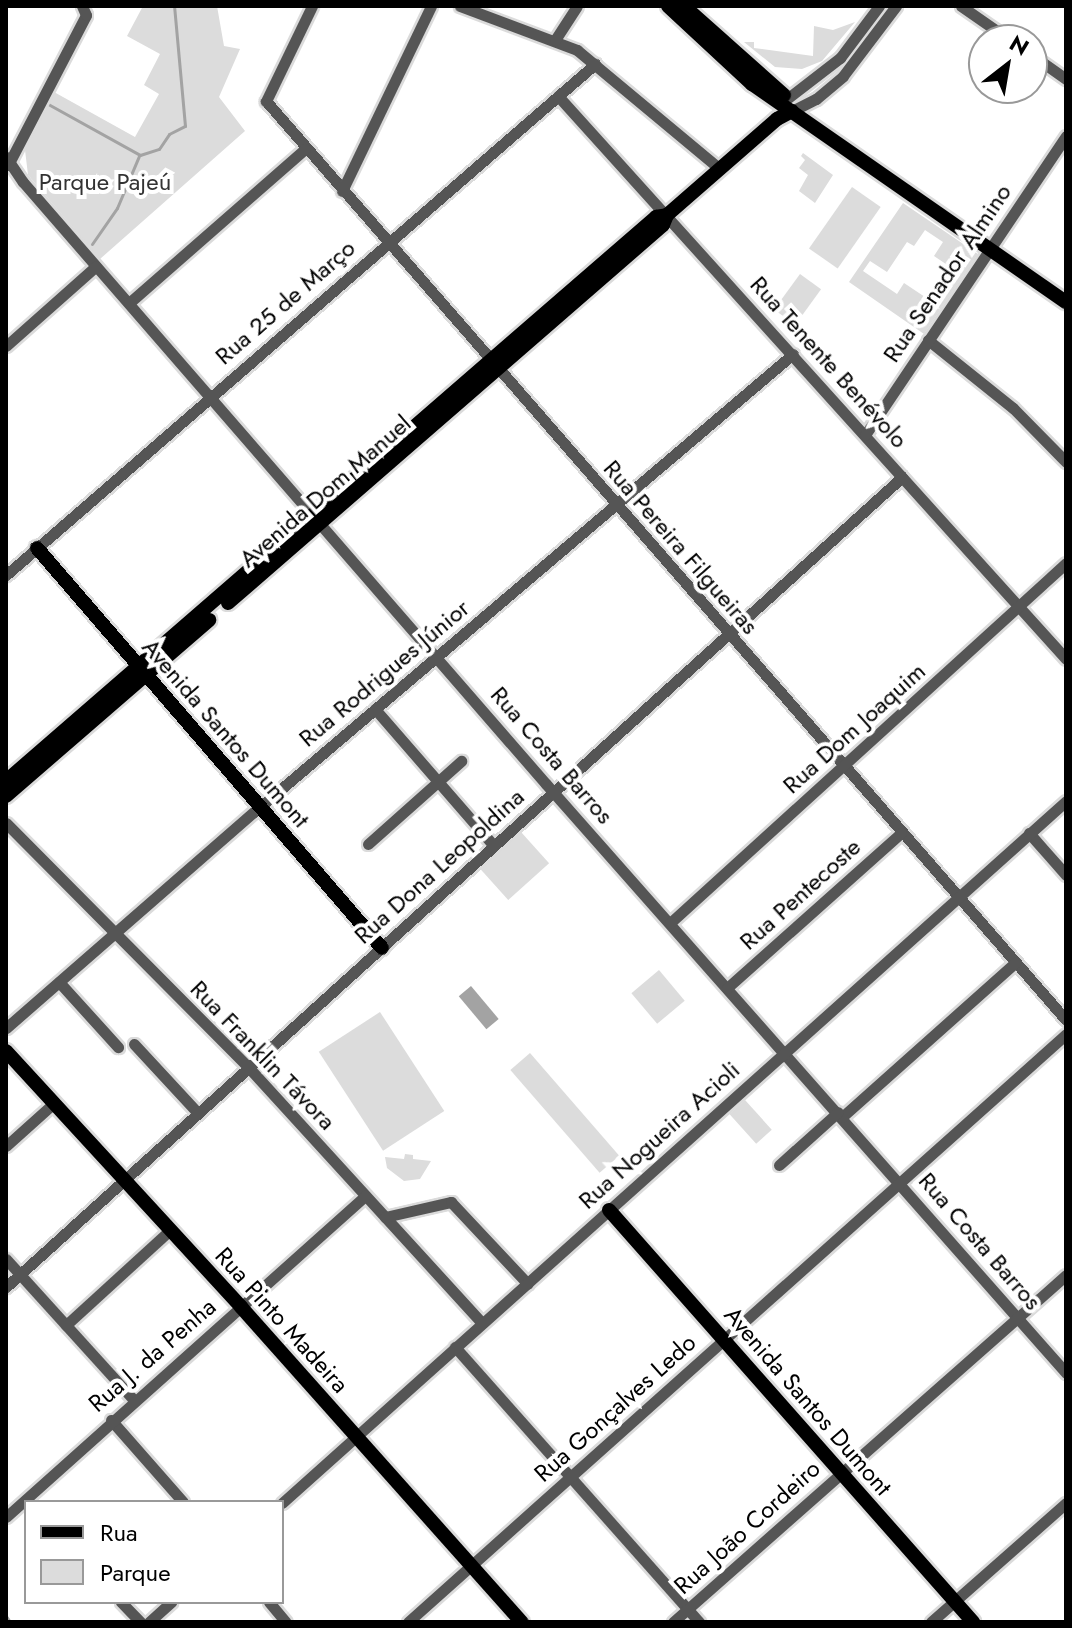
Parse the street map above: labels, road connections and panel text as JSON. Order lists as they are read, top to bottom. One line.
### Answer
{"streets":{"main road":["Avenida Dom Manuel","Avenida Santos Dumont","Rua Pinto Madeira"],"street":["Rua Senador Almino","Rua 25 de Março","Rua Tenente Benévolo","Rua Pereira Filgueiras","Rua Rodrigues Júnior","Rua Dom Joaquim","Rua Costa Barros","Rua Dona Leopoldina","Rua Pentecoste","Rua Franklin Távora","Rua Nogueira Acioli","Rua J. da Penha","Rua Gonçalves Ledo","Rua João Cordeiro"]},"crossings":[["Rua Senador Almino","Rua Tenente Benévolo"],["Rua 25 de Março","Rua Tenente Benévolo"],["Rua 25 de Março","Rua Pereira Filgueiras"],["Rua 25 de Março","Avenida Santos Dumont"],["Rua 25 de Março","Rua Costa Barros"],["Rua Tenente Benévolo","Avenida Dom Manuel"],["Rua Tenente Benévolo","Rua Rodrigues Júnior"],["Rua Tenente Benévolo","Rua Dom Joaquim"],["Rua Tenente Benévolo","Rua Dona Leopoldina"],["Avenida Dom Manuel","Rua Pereira Filgueiras"],["Avenida Dom Manuel","Avenida Santos Dumont"],["Avenida Dom Manuel","Rua Costa Barros"],["Rua Pereira Filgueiras","Rua Rodrigues Júnior"],["Rua Pereira Filgueiras","Rua Dom Joaquim"],["Rua Pereira Filgueiras","Rua Dona Leopoldina"],["Rua Pereira Filgueiras","Rua Pentecoste"],["Rua Pereira Filgueiras","Rua Nogueira Acioli"],["Rua Rodrigues Júnior","Avenida Santos Dumont"],["Rua Rodrigues Júnior","Rua Costa Barros"],["Rua Rodrigues Júnior","Rua Franklin Távora"],["Rua Dom Joaquim","Rua Costa Barros"],["Avenida Santos Dumont","Rua Dona Leopoldina"],["Avenida Santos Dumont","Rua Nogueira Acioli"],["Avenida Santos Dumont","Rua Gonçalves Ledo"],["Avenida Santos Dumont","Rua João Cordeiro"],["Rua Costa Barros","Rua Dona Leopoldina"],["Rua Costa Barros","Rua Pentecoste"],["Rua Costa Barros","Rua Nogueira Acioli"],["Rua Costa Barros","Rua Gonçalves Ledo"],["Rua Costa Barros","Rua João Cordeiro"],["Rua Dona Leopoldina","Rua Franklin Távora"],["Rua Dona Leopoldina","Rua Pinto Madeira"],["Rua Franklin Távora","Rua Nogueira Acioli"],["Rua Franklin Távora","Rua J. da Penha"],["Rua Nogueira Acioli","Rua Pinto Madeira"],["Rua Pinto Madeira","Rua J. da Penha"],["Rua Pinto Madeira","Rua Gonçalves Ledo"]],"parks":["Parque Pajeú"],"legend":["Rua","Parque"],"north":"top right"}
